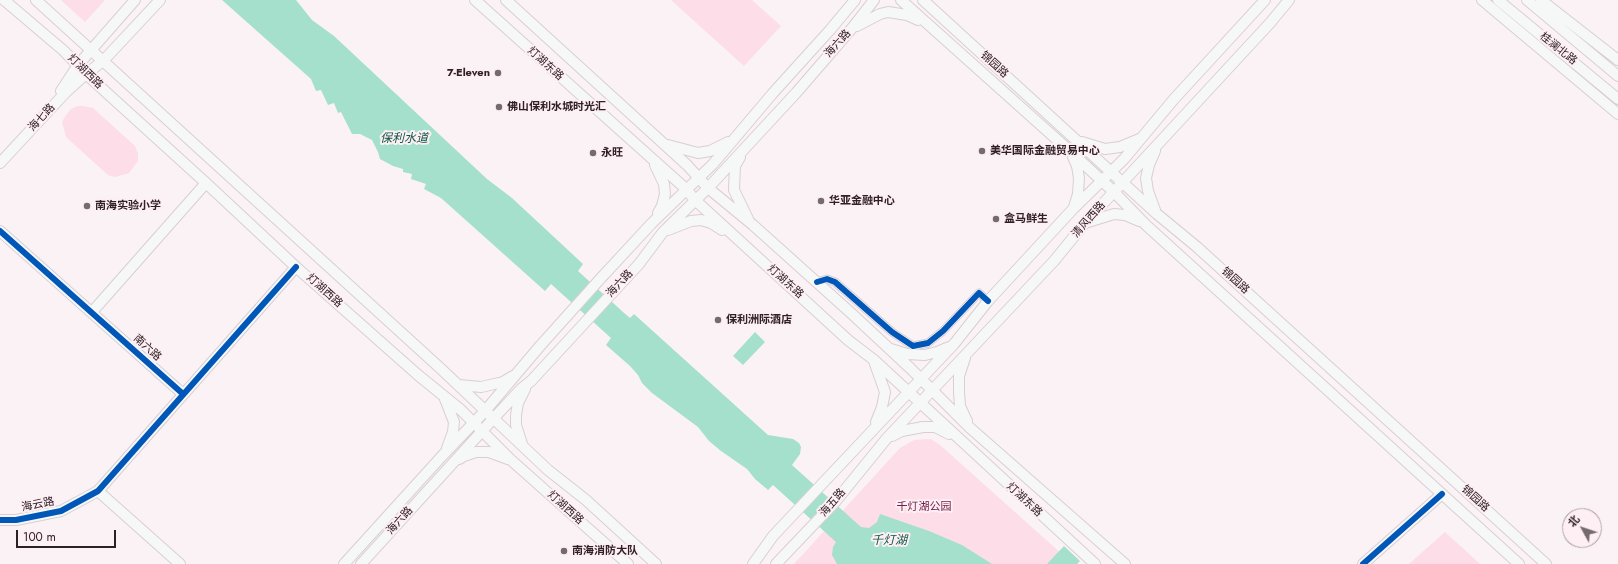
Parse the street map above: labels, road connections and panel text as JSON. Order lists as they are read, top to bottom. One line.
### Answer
{"streets":{"main road":["海六路","桂澜北路","灯湖东路","锦园路","灯湖西路","海七路","清风西路","南六路","海五路","海云路"]},"crossings":[["海六路","灯湖东路"],["海六路","灯湖西路"],["灯湖东路","清风西路"],["锦园路","清风西路"],["灯湖西路","海七路"],["清风西路","海五路"]],"water":["保利水道","千灯湖"],"parks":["千灯湖公园"],"places":["7-Eleven","佛山保利水城时光汇","美华国际金融贸易中心","永旺","华亚金融中心","南海实验小学","盒马鲜生","保利洲际酒店","南海消防大队"],"scale_bar":"100 m","north":"top left"}
